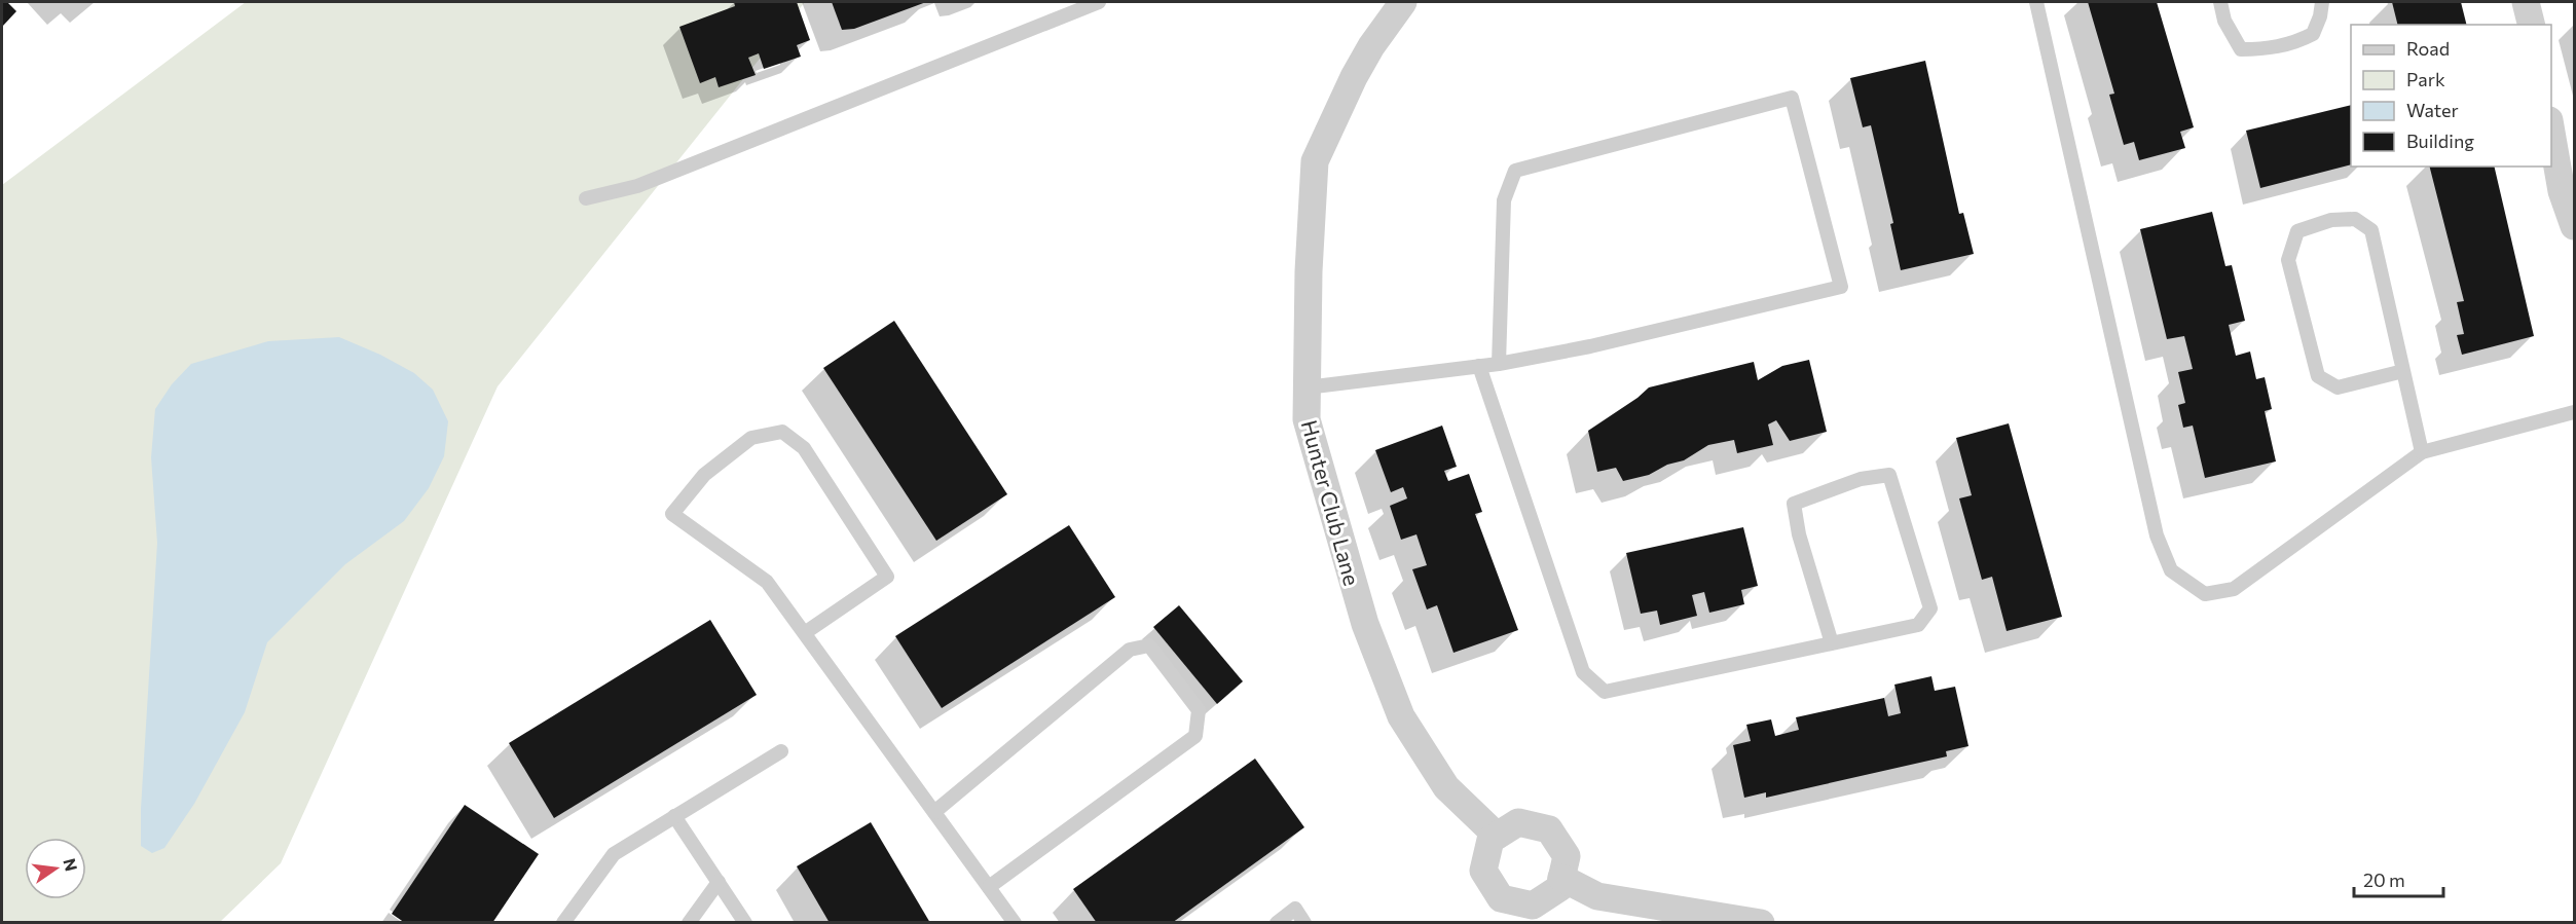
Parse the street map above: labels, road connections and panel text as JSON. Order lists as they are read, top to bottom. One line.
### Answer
{"streets":{"street":["Hunter Club Lane"]},"legend":["Road","Park","Water","Building"],"scale_bar":"20 m","north":"right"}
